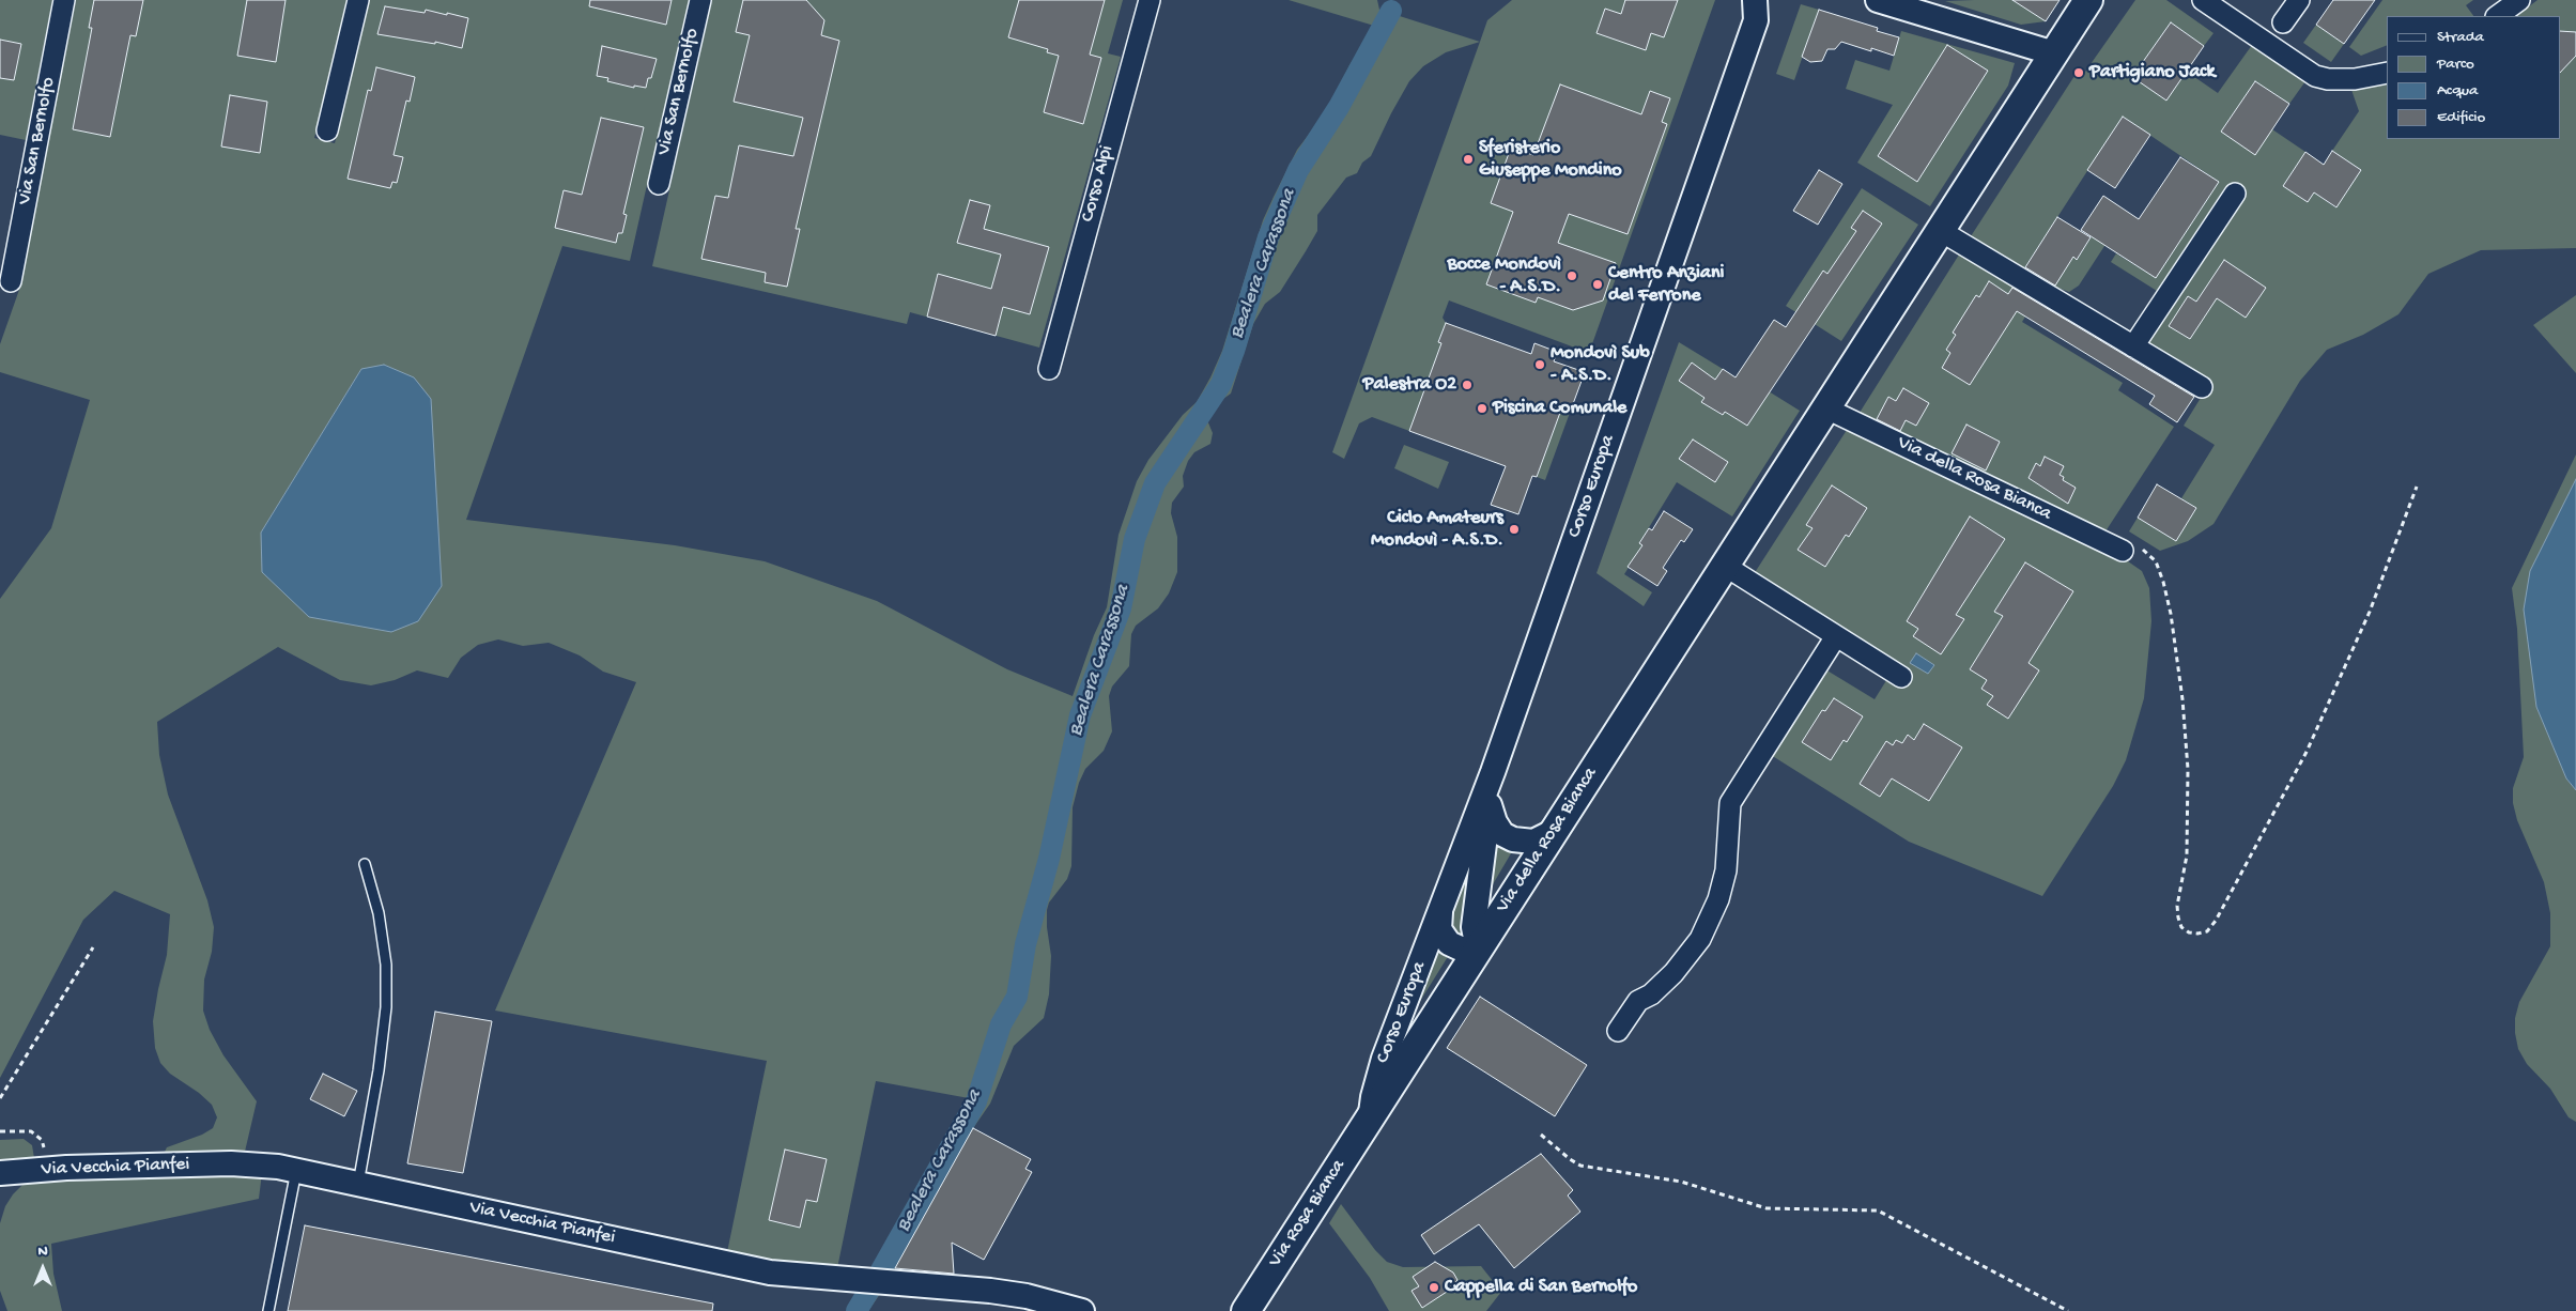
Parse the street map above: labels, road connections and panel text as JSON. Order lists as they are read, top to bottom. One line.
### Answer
{"streets":{"main road":["Via della Rosa Bianca","Via Rosa Bianca"],"street":["Via San Bernolfo","Corso Alpi","Corso Europa","Via Vecchia Pianfei"]},"crossings":[["Via della Rosa Bianca","Corso Europa"],["Via della Rosa Bianca","Via Rosa Bianca"],["Corso Europa","Via Rosa Bianca"]],"water":["Bealera Carassona"],"places":["Partigiano Jack","Sferisterio Giuseppe Mondino","Bocce Mondovì - A.S.D.","Centro Anziani del Ferrone","Mondovì Sub - A.S.D.","Palestra O2","Piscina Comunale","Ciclo Amateurs Mondovì - A.S.D.","Cappella di San Bernolfo"],"legend":["Strada","Parco","Acqua","Edificio"],"north":"top"}
